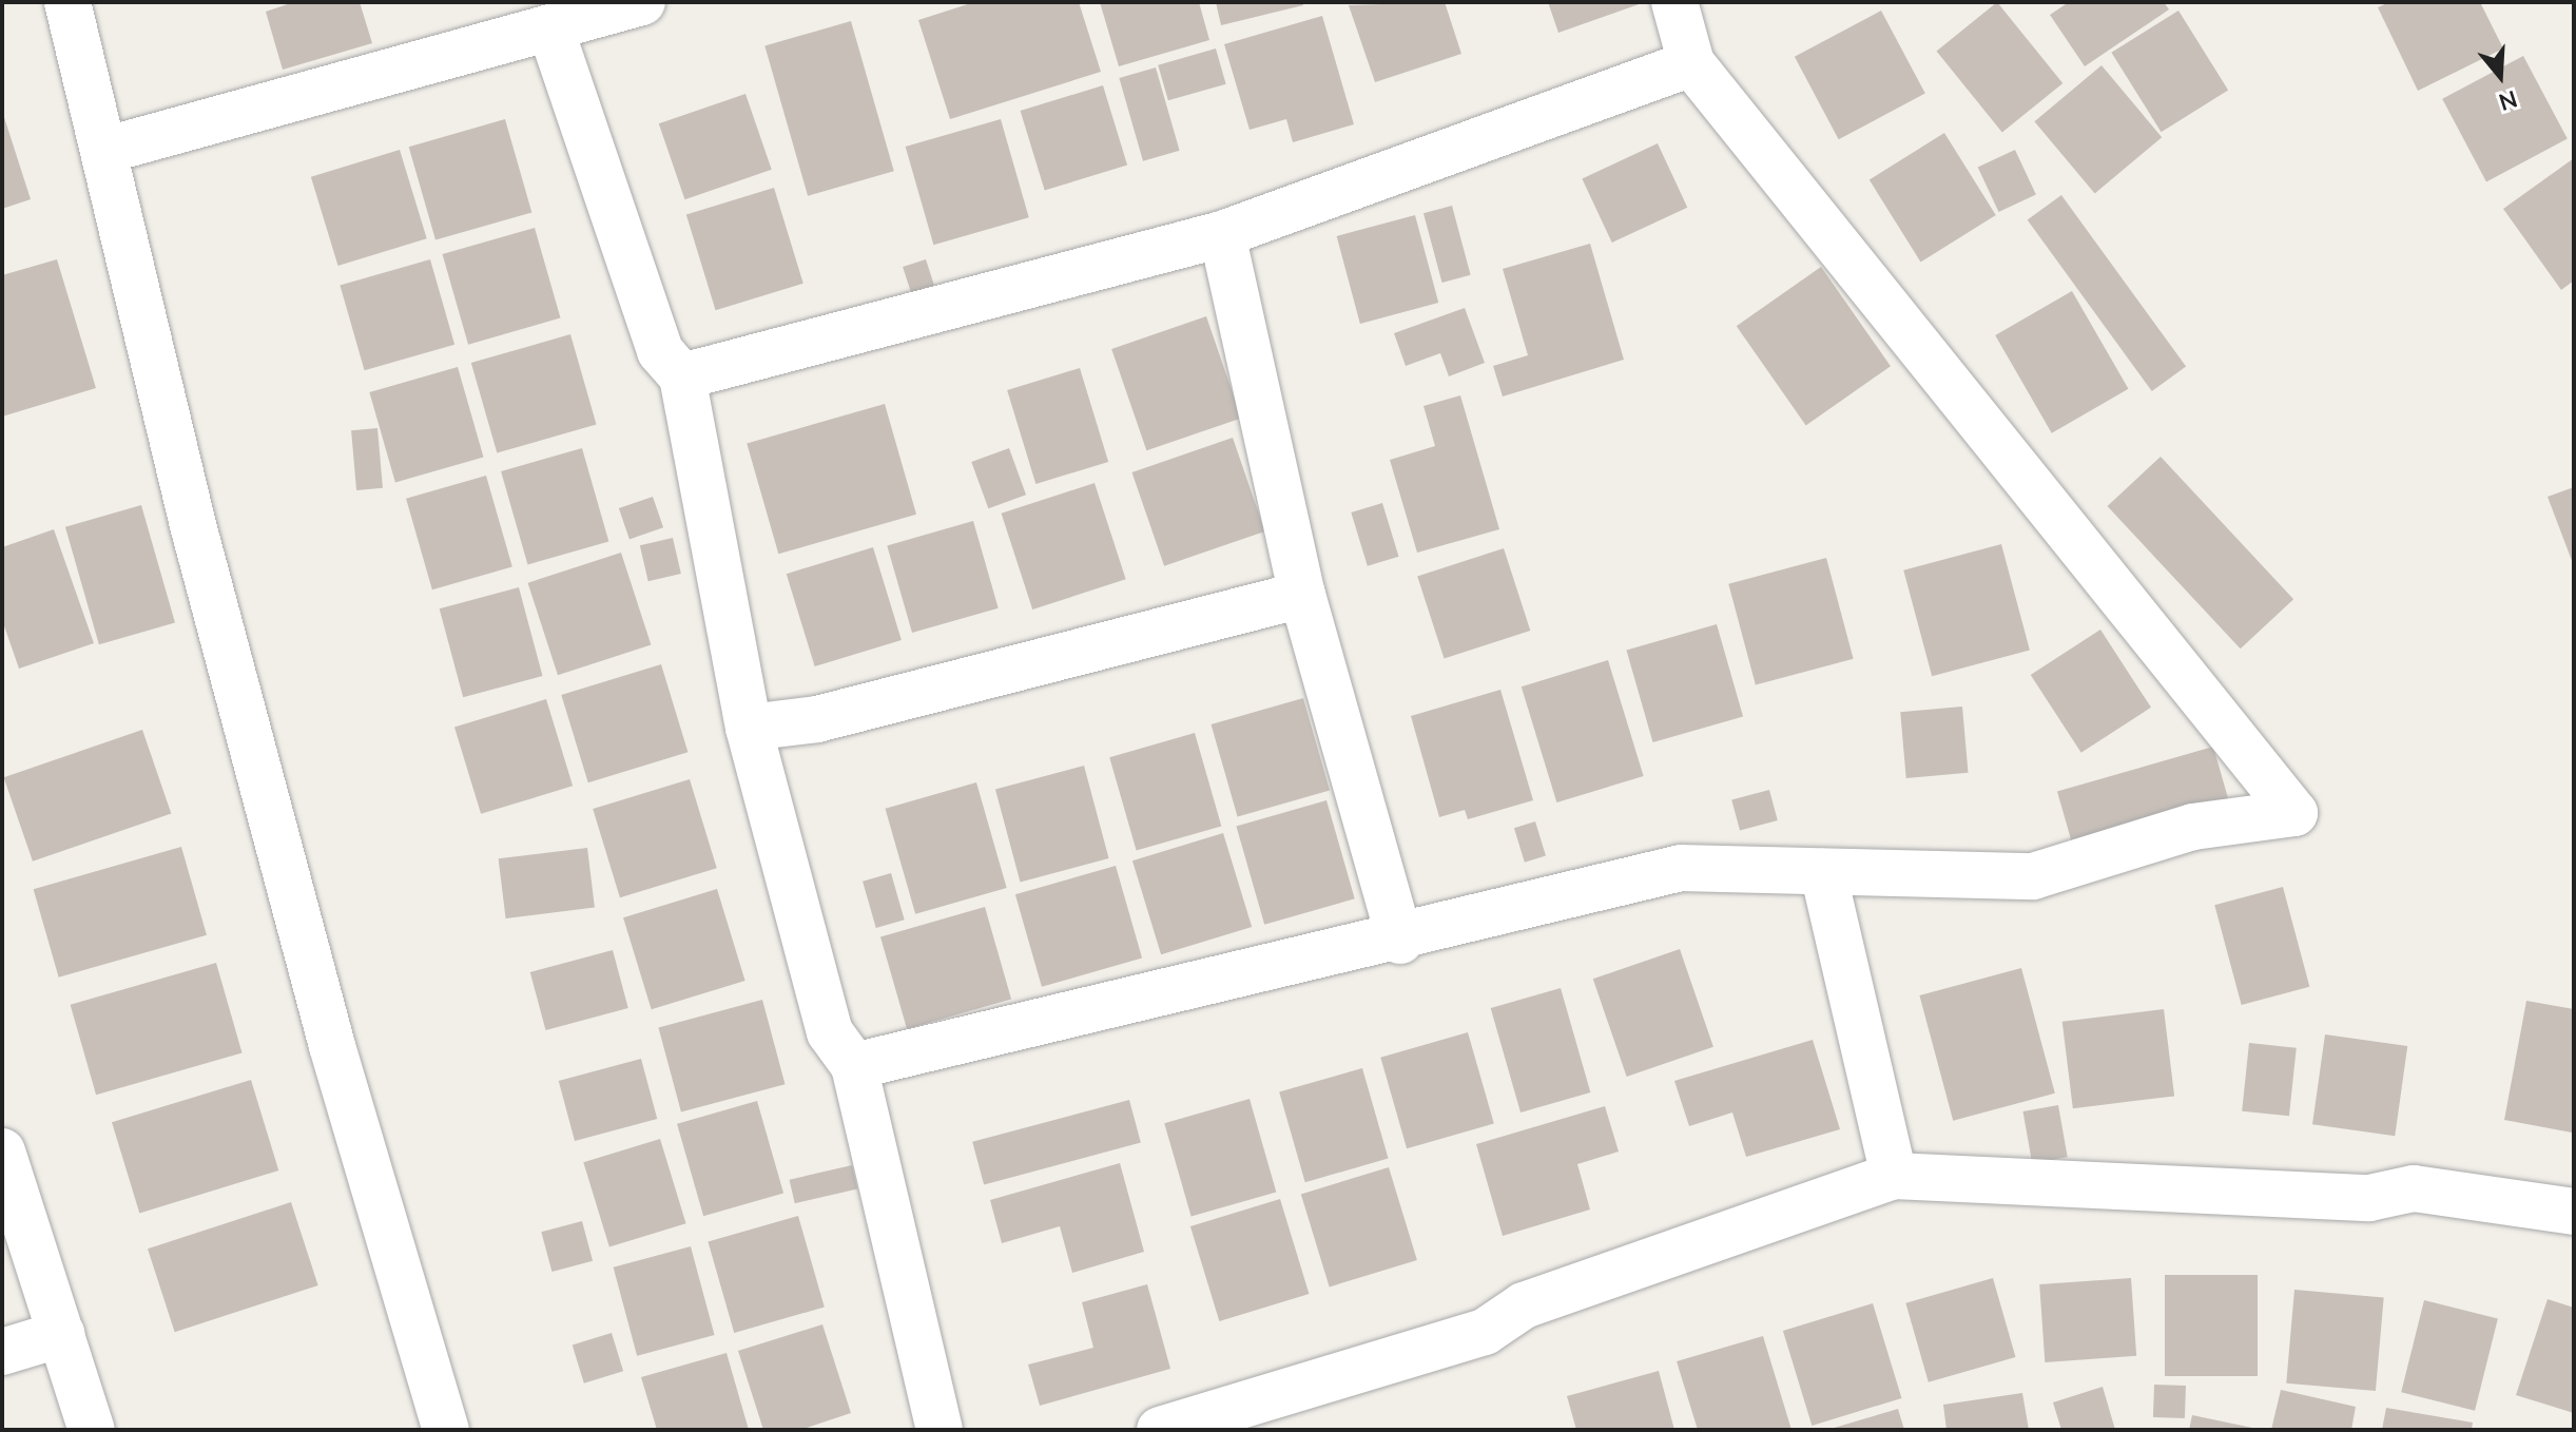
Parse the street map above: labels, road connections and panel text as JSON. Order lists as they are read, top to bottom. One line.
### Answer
{"north":"bottom"}
